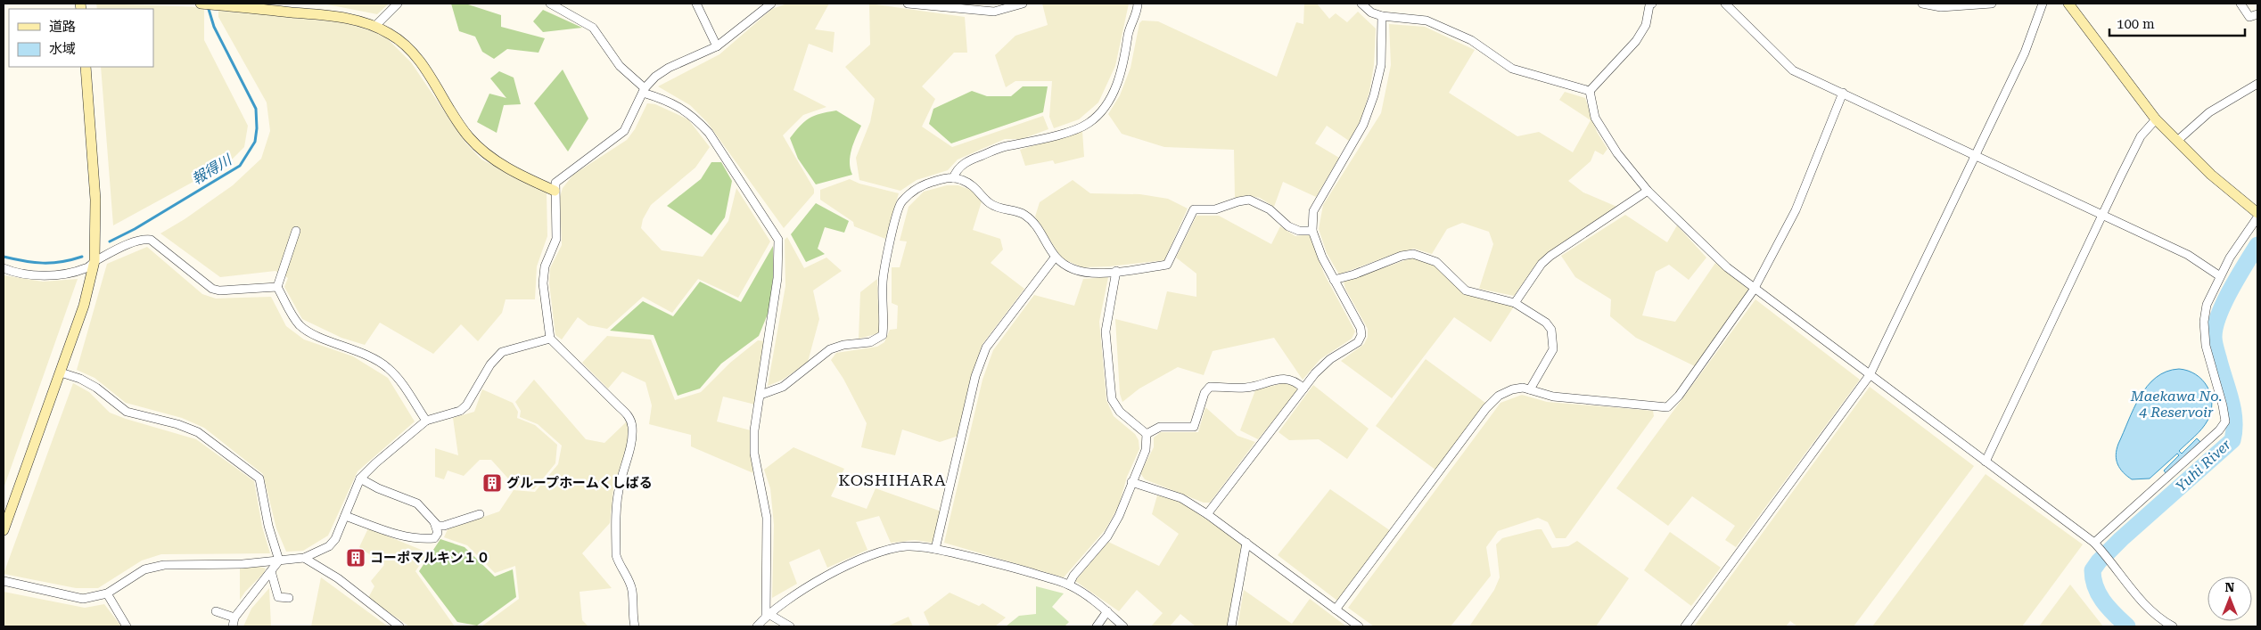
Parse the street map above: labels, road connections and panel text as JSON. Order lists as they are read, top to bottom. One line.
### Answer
{"districts":["KOSHIHARA"],"water":["報得川","Maekawa No. 4 Reservoir","Yuhi River"],"places":{"building":["グループホームくしばる","コーポマルキン１０"]},"legend":["道路","水域"],"scale_bar":"100 m","north":"top"}
